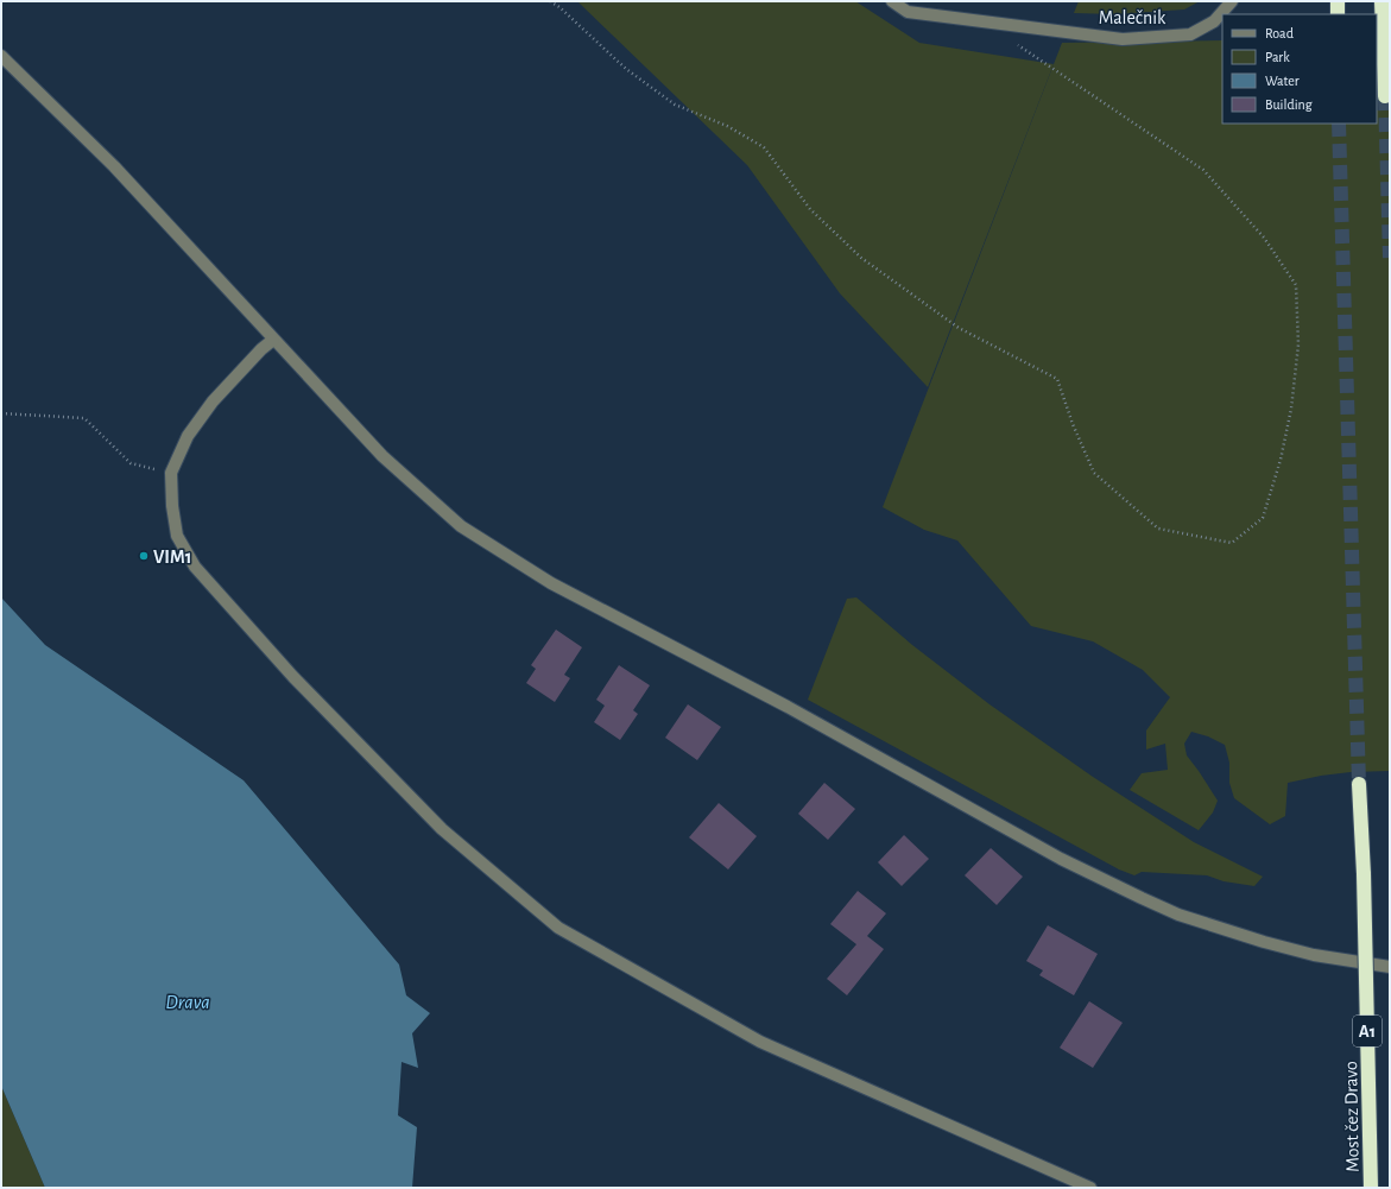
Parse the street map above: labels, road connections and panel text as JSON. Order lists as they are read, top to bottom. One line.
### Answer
{"streets":{"highway":["A1","Most čez Dravo"],"street":["Malečnik"]},"water":["Drava"],"places":["VIM1"],"legend":["Road","Park","Water","Building"]}
